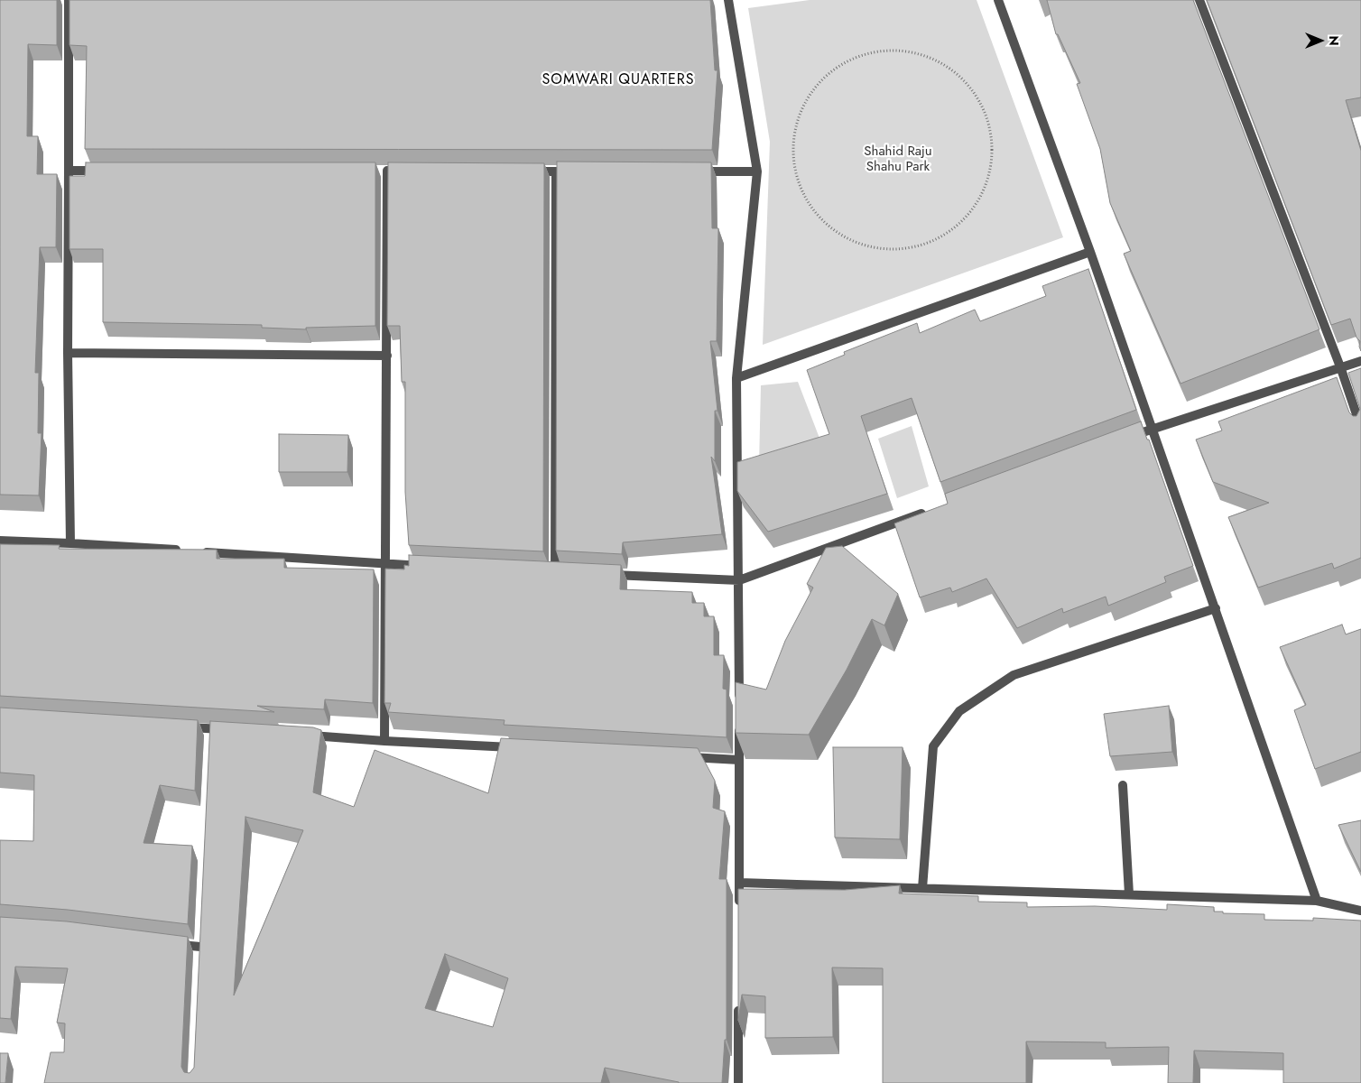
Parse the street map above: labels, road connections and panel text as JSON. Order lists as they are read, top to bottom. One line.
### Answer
{"districts":["SOMWARI QUARTERS"],"parks":["Shahid Raju Shahu Park"],"north":"right"}
